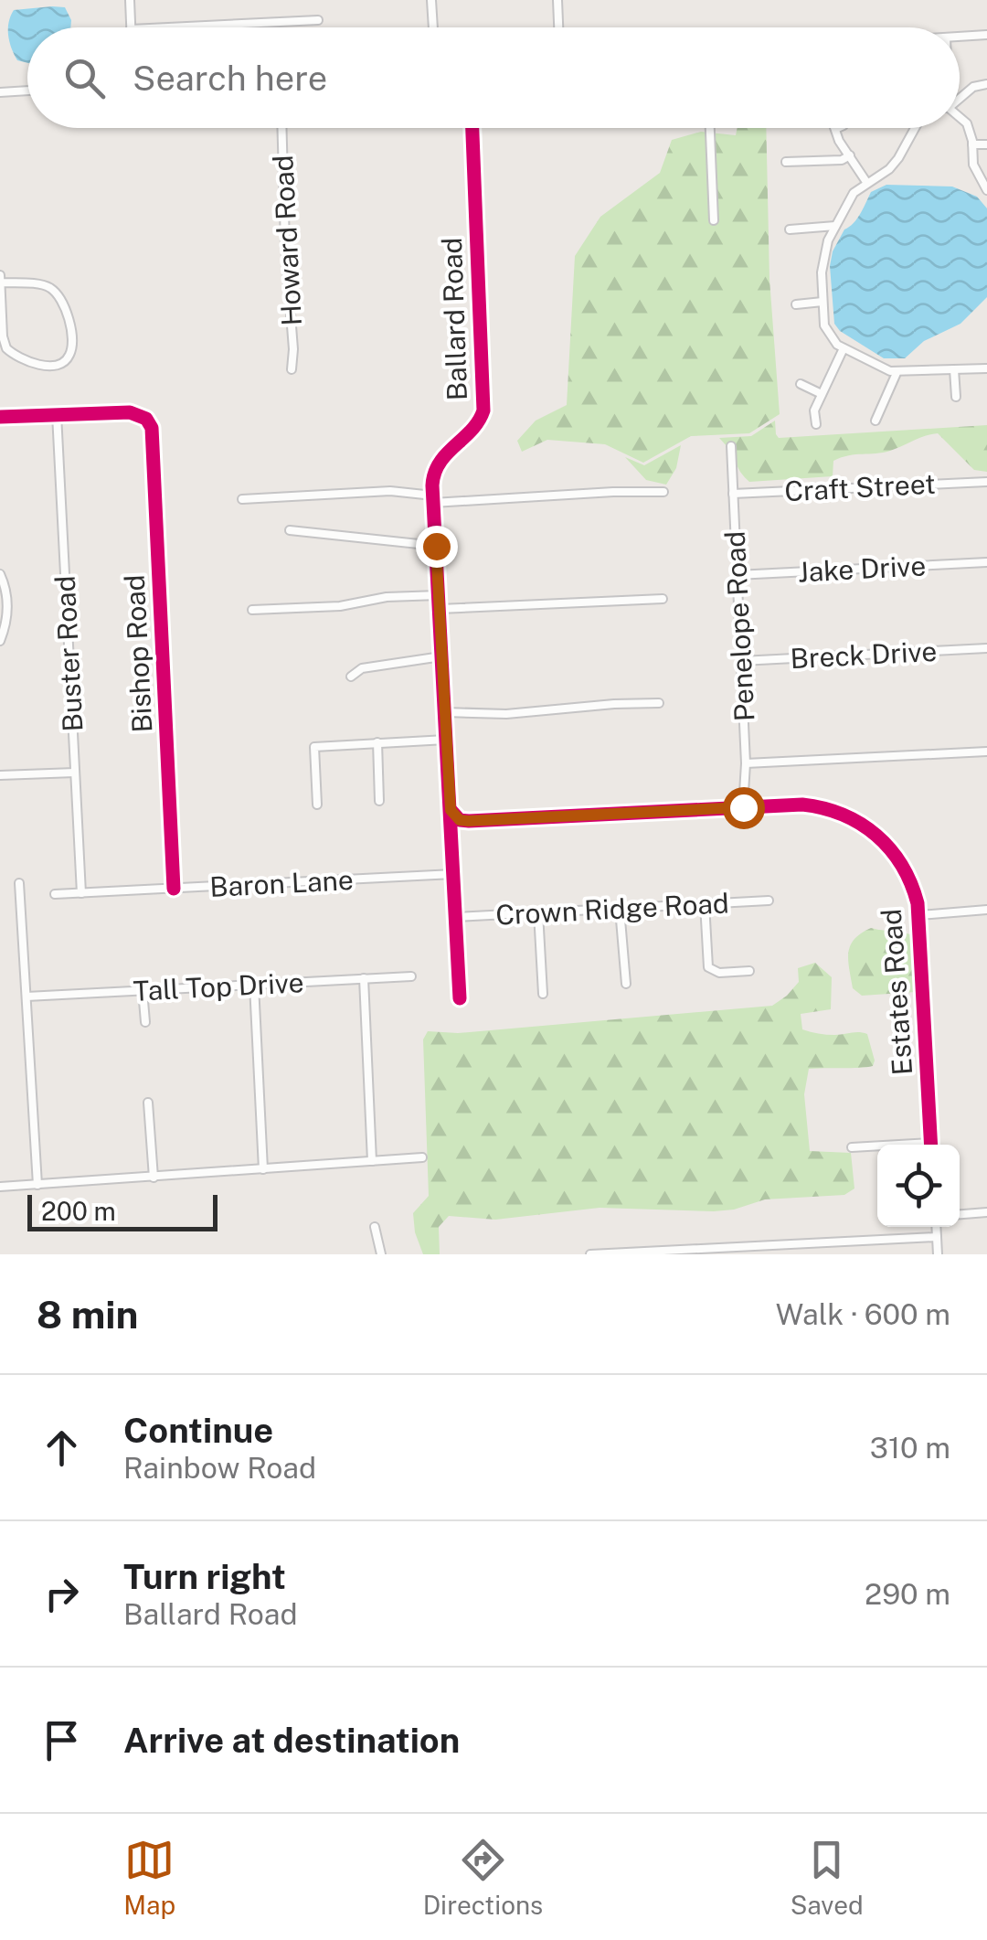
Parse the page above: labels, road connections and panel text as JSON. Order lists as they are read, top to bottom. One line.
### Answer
{"streets":{"street":["Howard Road","Ballard Road","Craft Street","Jake Drive","Penelope Road","Buster Road","Bishop Road","Breck Drive","Baron Lane","Crown Ridge Road","Tall Top Drive","Estates Road"]},"crossings":[["Ballard Road","Baron Lane"],["Ballard Road","Crown Ridge Road"],["Craft Street","Penelope Road"],["Jake Drive","Penelope Road"],["Penelope Road","Breck Drive"],["Penelope Road","Estates Road"],["Buster Road","Bishop Road"],["Buster Road","Baron Lane"],["Bishop Road","Baron Lane"]],"scale_bar":"200 m","page":{"search":"Search here","scale":"200 m","heading":["8 min","Walk · 600 m"],"list":[["Continue","Rainbow Road","310 m"],["Turn right","Ballard Road","290 m"],"Arrive at destination"],"nav":["Map","Directions","Saved"]}}
